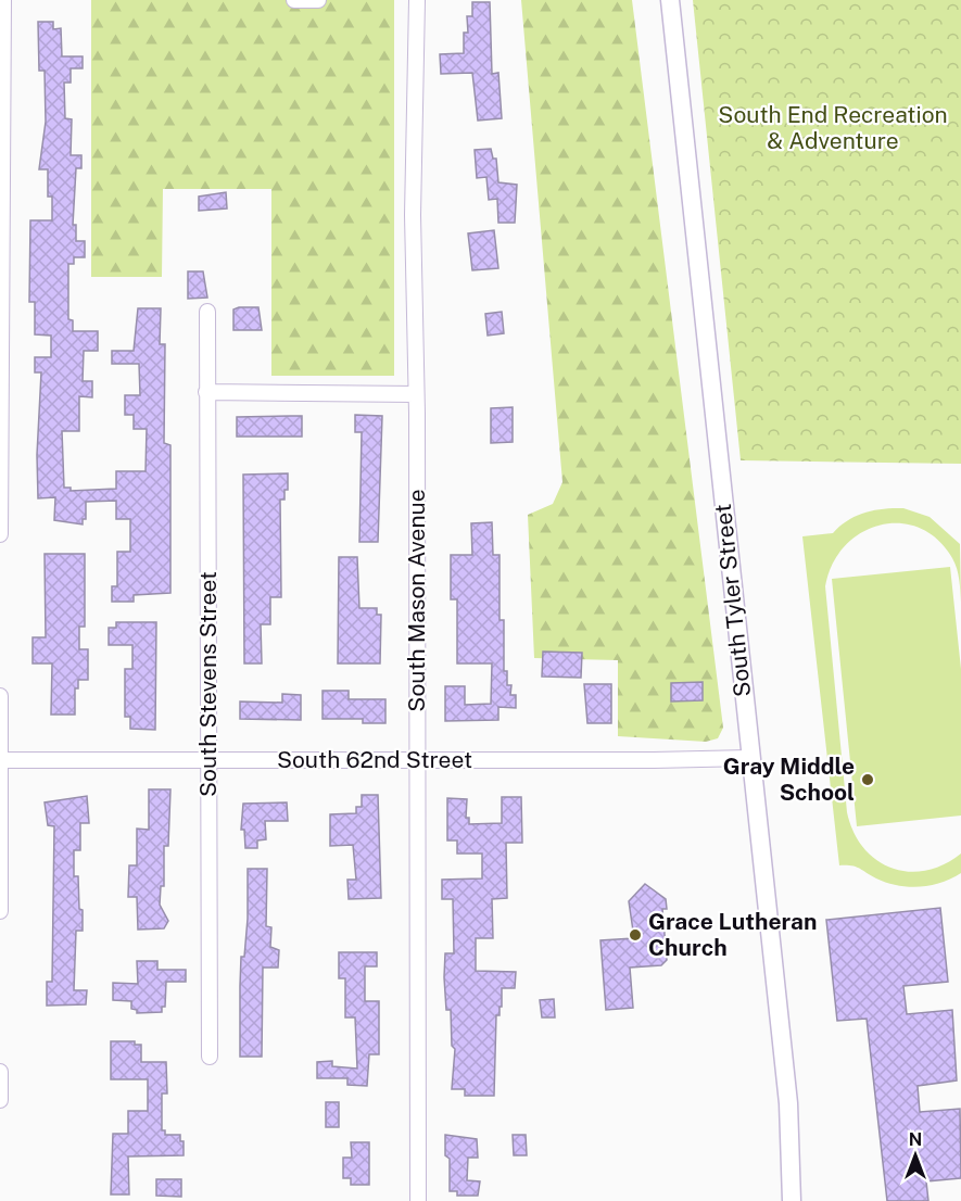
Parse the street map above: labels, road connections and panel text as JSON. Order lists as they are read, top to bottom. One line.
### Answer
{"streets":{"street":["South Mason Avenue","South Tyler Street","South Stevens Street","South 62nd Street"]},"crossings":[["South Mason Avenue","South 62nd Street"],["South Tyler Street","South 62nd Street"],["South Stevens Street","South 62nd Street"]],"parks":["South End Recreation & Adventure"],"places":["Gray Middle School","Grace Lutheran Church"],"north":"top"}
